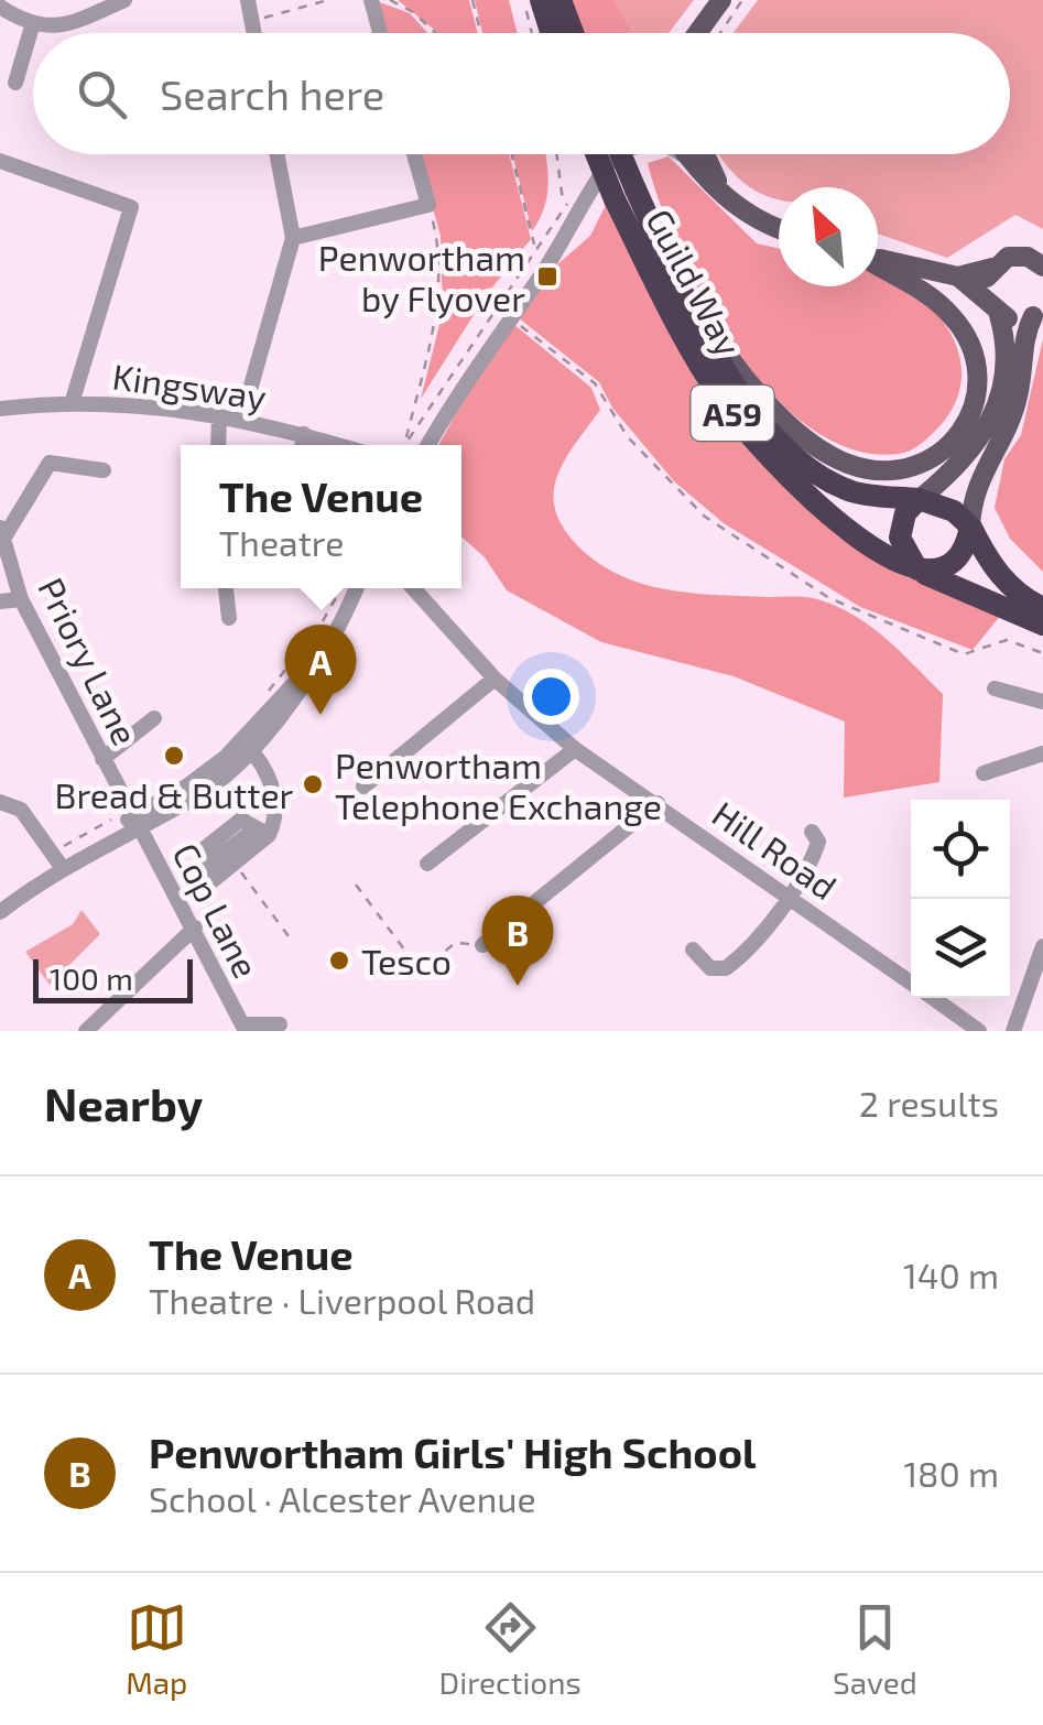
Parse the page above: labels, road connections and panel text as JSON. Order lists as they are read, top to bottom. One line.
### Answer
{"streets":{"highway":["Guild Way","A59"],"street":["Kingsway","Priory Lane","Hill Road","Cop Lane"]},"crossings":[["Guild Way","A59"],["Priory Lane","Cop Lane"]],"places":{"transit":["Penwortham by Flyover"],"other":["Bread & Butter","Penwortham Telephone Exchange","Tesco"]},"scale_bar":"100 m","north":"top left","page":{"search":"Search here","popup":["The Venue","Theatre"],"pins":["A","B"],"scale":"100 m","heading":["Nearby","2 results"],"list":[{"mark":"A","name":"The Venue","note":"Theatre · Liverpool Road","value":"140 m"},{"mark":"B","name":"Penwortham Girls' High School","note":"School · Alcester Avenue","value":"180 m"}],"nav":["Map","Directions","Saved"]}}
